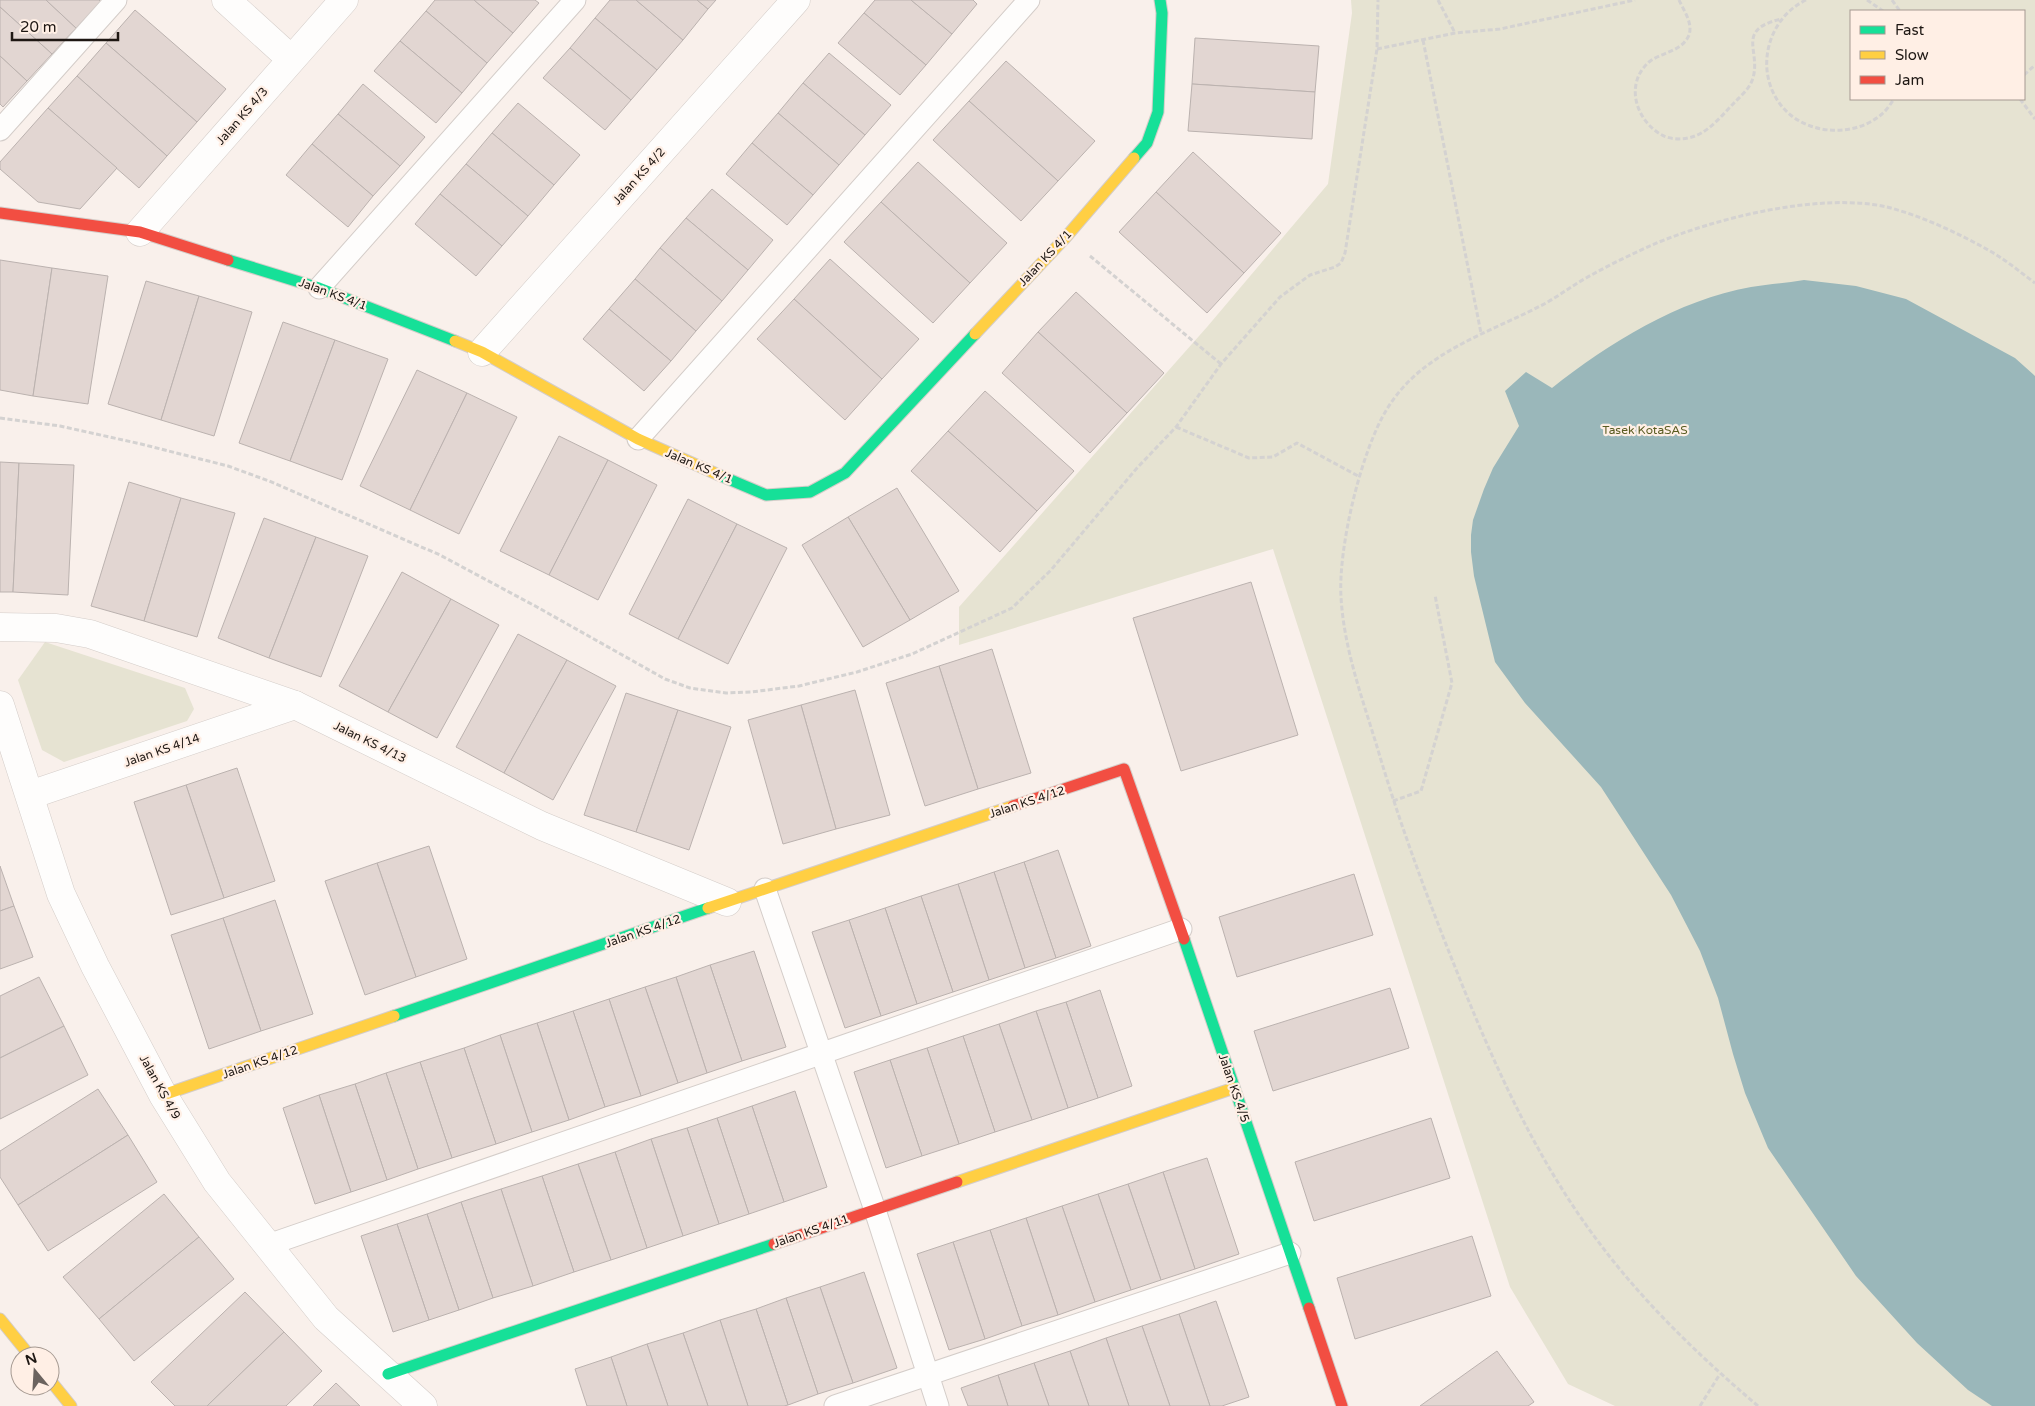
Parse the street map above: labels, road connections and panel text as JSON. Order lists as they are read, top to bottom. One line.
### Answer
{"streets":{"street":["Jalan KS 4/3","Jalan KS 4/2","Jalan KS 4/1","Jalan KS 4/13","Jalan KS 4/14","Jalan KS 4/12","Jalan KS 4/9","Jalan KS 4/5","Jalan KS 4/11"]},"crossings":[["Jalan KS 4/3","Jalan KS 4/1"],["Jalan KS 4/2","Jalan KS 4/1"],["Jalan KS 4/13","Jalan KS 4/14"],["Jalan KS 4/13","Jalan KS 4/12"],["Jalan KS 4/14","Jalan KS 4/9"],["Jalan KS 4/12","Jalan KS 4/9"],["Jalan KS 4/12","Jalan KS 4/5"],["Jalan KS 4/9","Jalan KS 4/11"],["Jalan KS 4/5","Jalan KS 4/11"]],"parks":["Tasek KotaSAS"],"legend":["Fast","Slow","Jam"],"scale_bar":"20 m","north":"top"}
